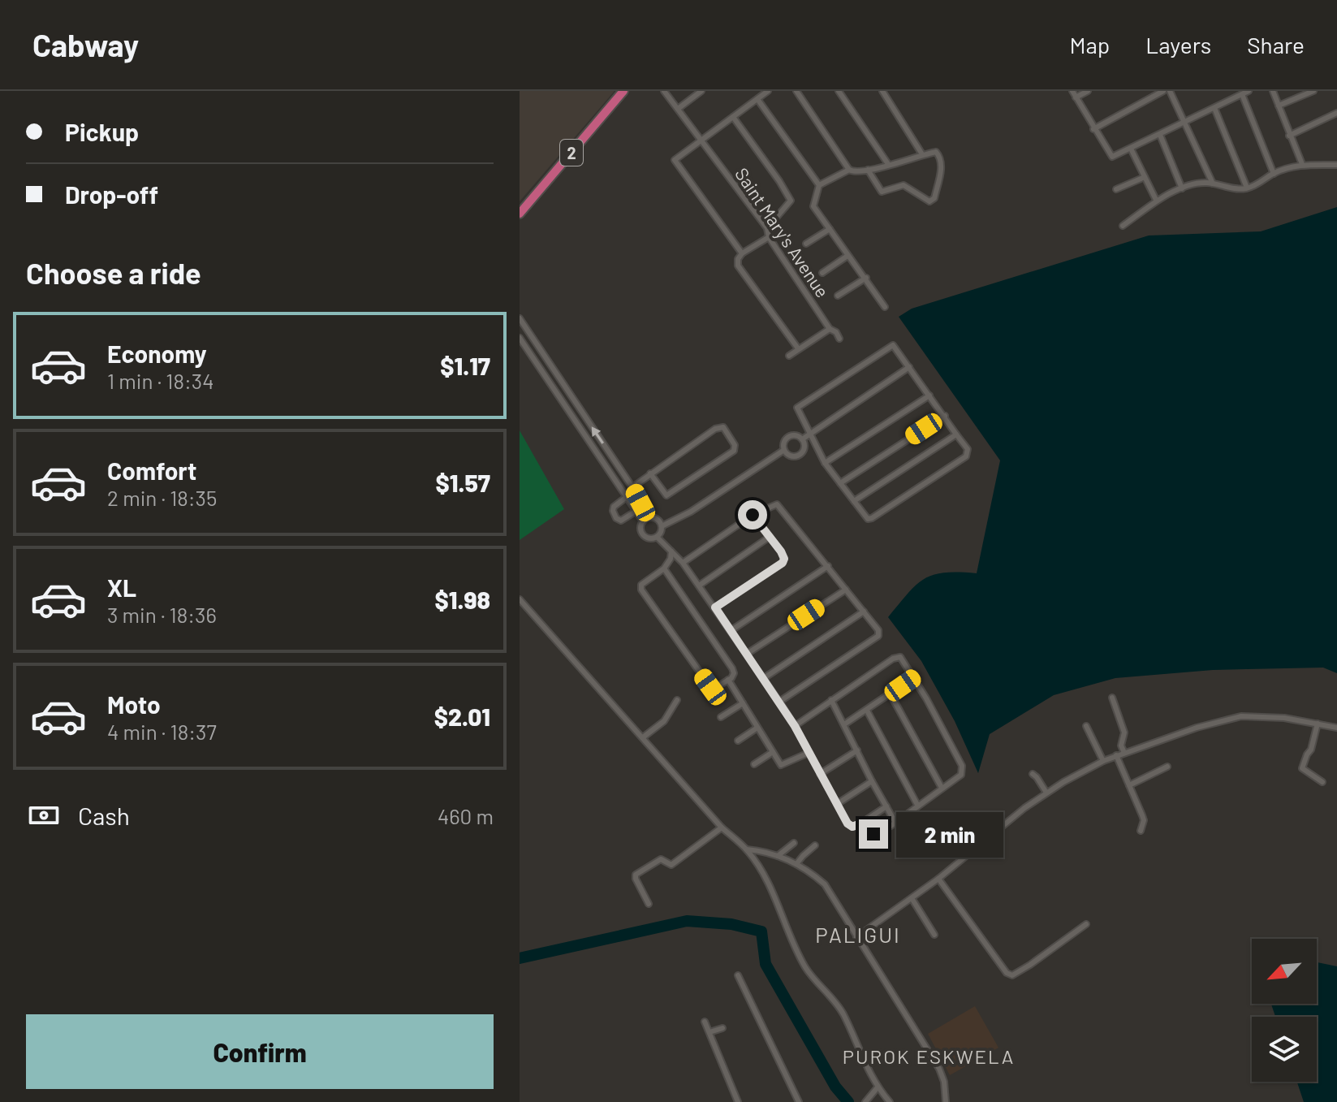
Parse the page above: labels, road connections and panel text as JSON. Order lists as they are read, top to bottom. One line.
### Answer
{"streets":{"highway":["2"],"street":["Saint Mary's Avenue"]},"districts":["PALIGUI","PUROK ESKWELA"],"north":"bottom left","page":{"header":"Cabway","nav":["Map","Layers","Share"],"banner":["Pickup","Drop-off"],"heading":"Choose a ride","list":[{"name":"Economy","note":"1 min · 18:34","value":"$1.17"},{"name":"Comfort","note":"2 min · 18:35","value":"$1.57"},{"name":"XL","note":"3 min · 18:36","value":"$1.98"},{"name":"Moto","note":"4 min · 18:37","value":"$2.01"}],"pay":["Cash","460 m"],"bubble":"2 min","buttons":"Confirm"}}
